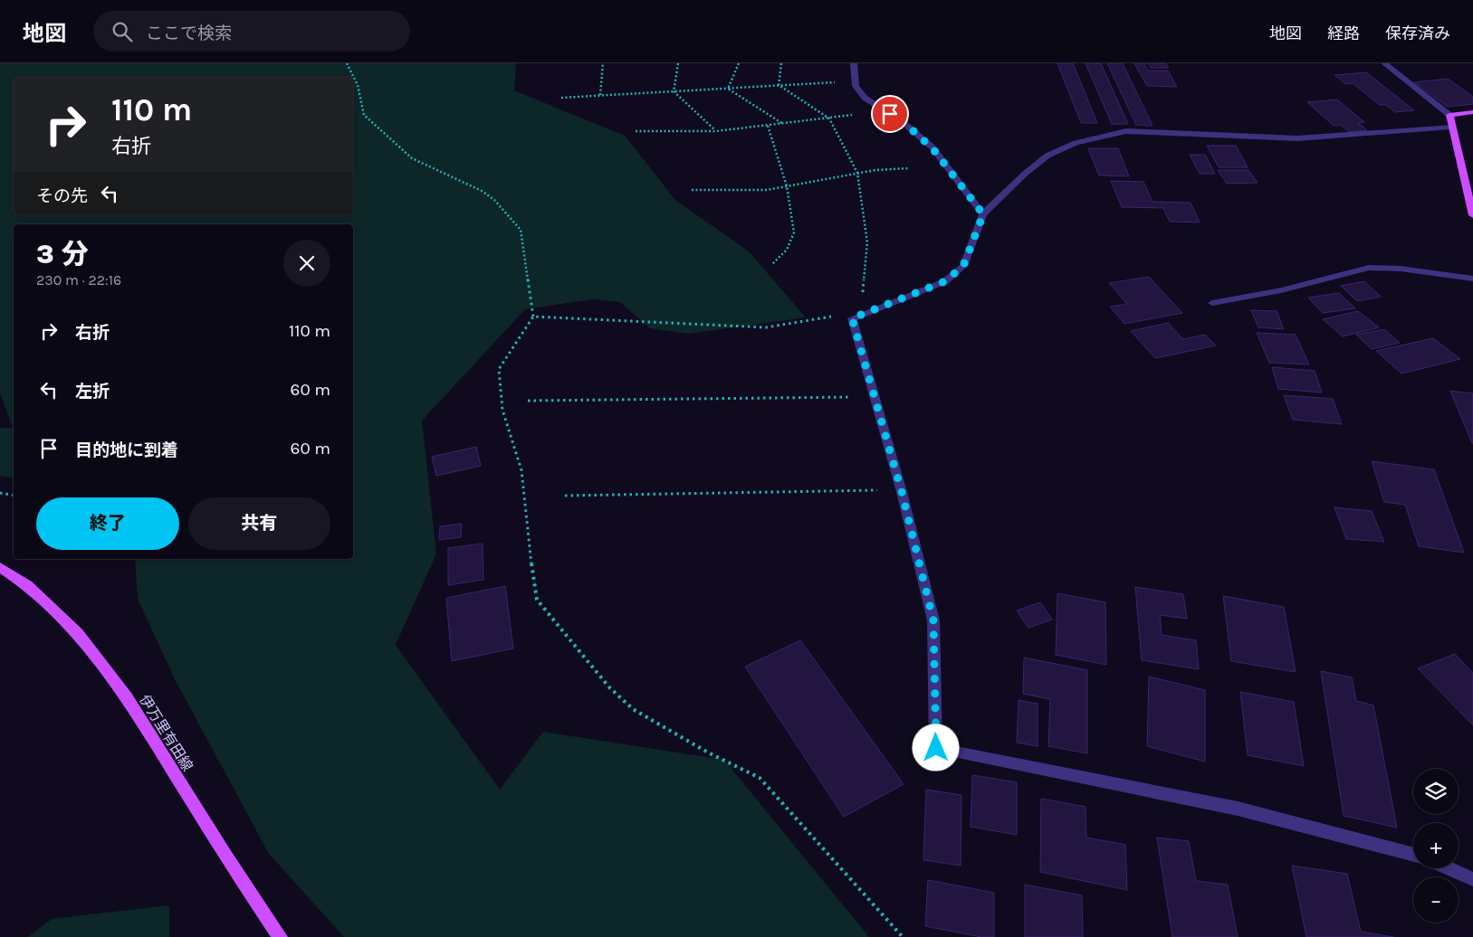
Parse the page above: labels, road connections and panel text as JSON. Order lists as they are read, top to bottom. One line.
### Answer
{"streets":{"main road":["伊万里有田線"]},"page":{"header":"地図","search":"ここで検索","nav":["地図","経路","保存済み"],"turn":["110 m","右折"],"then":"その先","heading":["3 分","230 m · 22:16"],"list":[{"name":"右折","value":"110 m"},{"name":"左折","value":"60 m"},{"name":"目的地に到着","value":"60 m"}],"buttons":["終了","共有"],"map_buttons":["+","−"]}}
